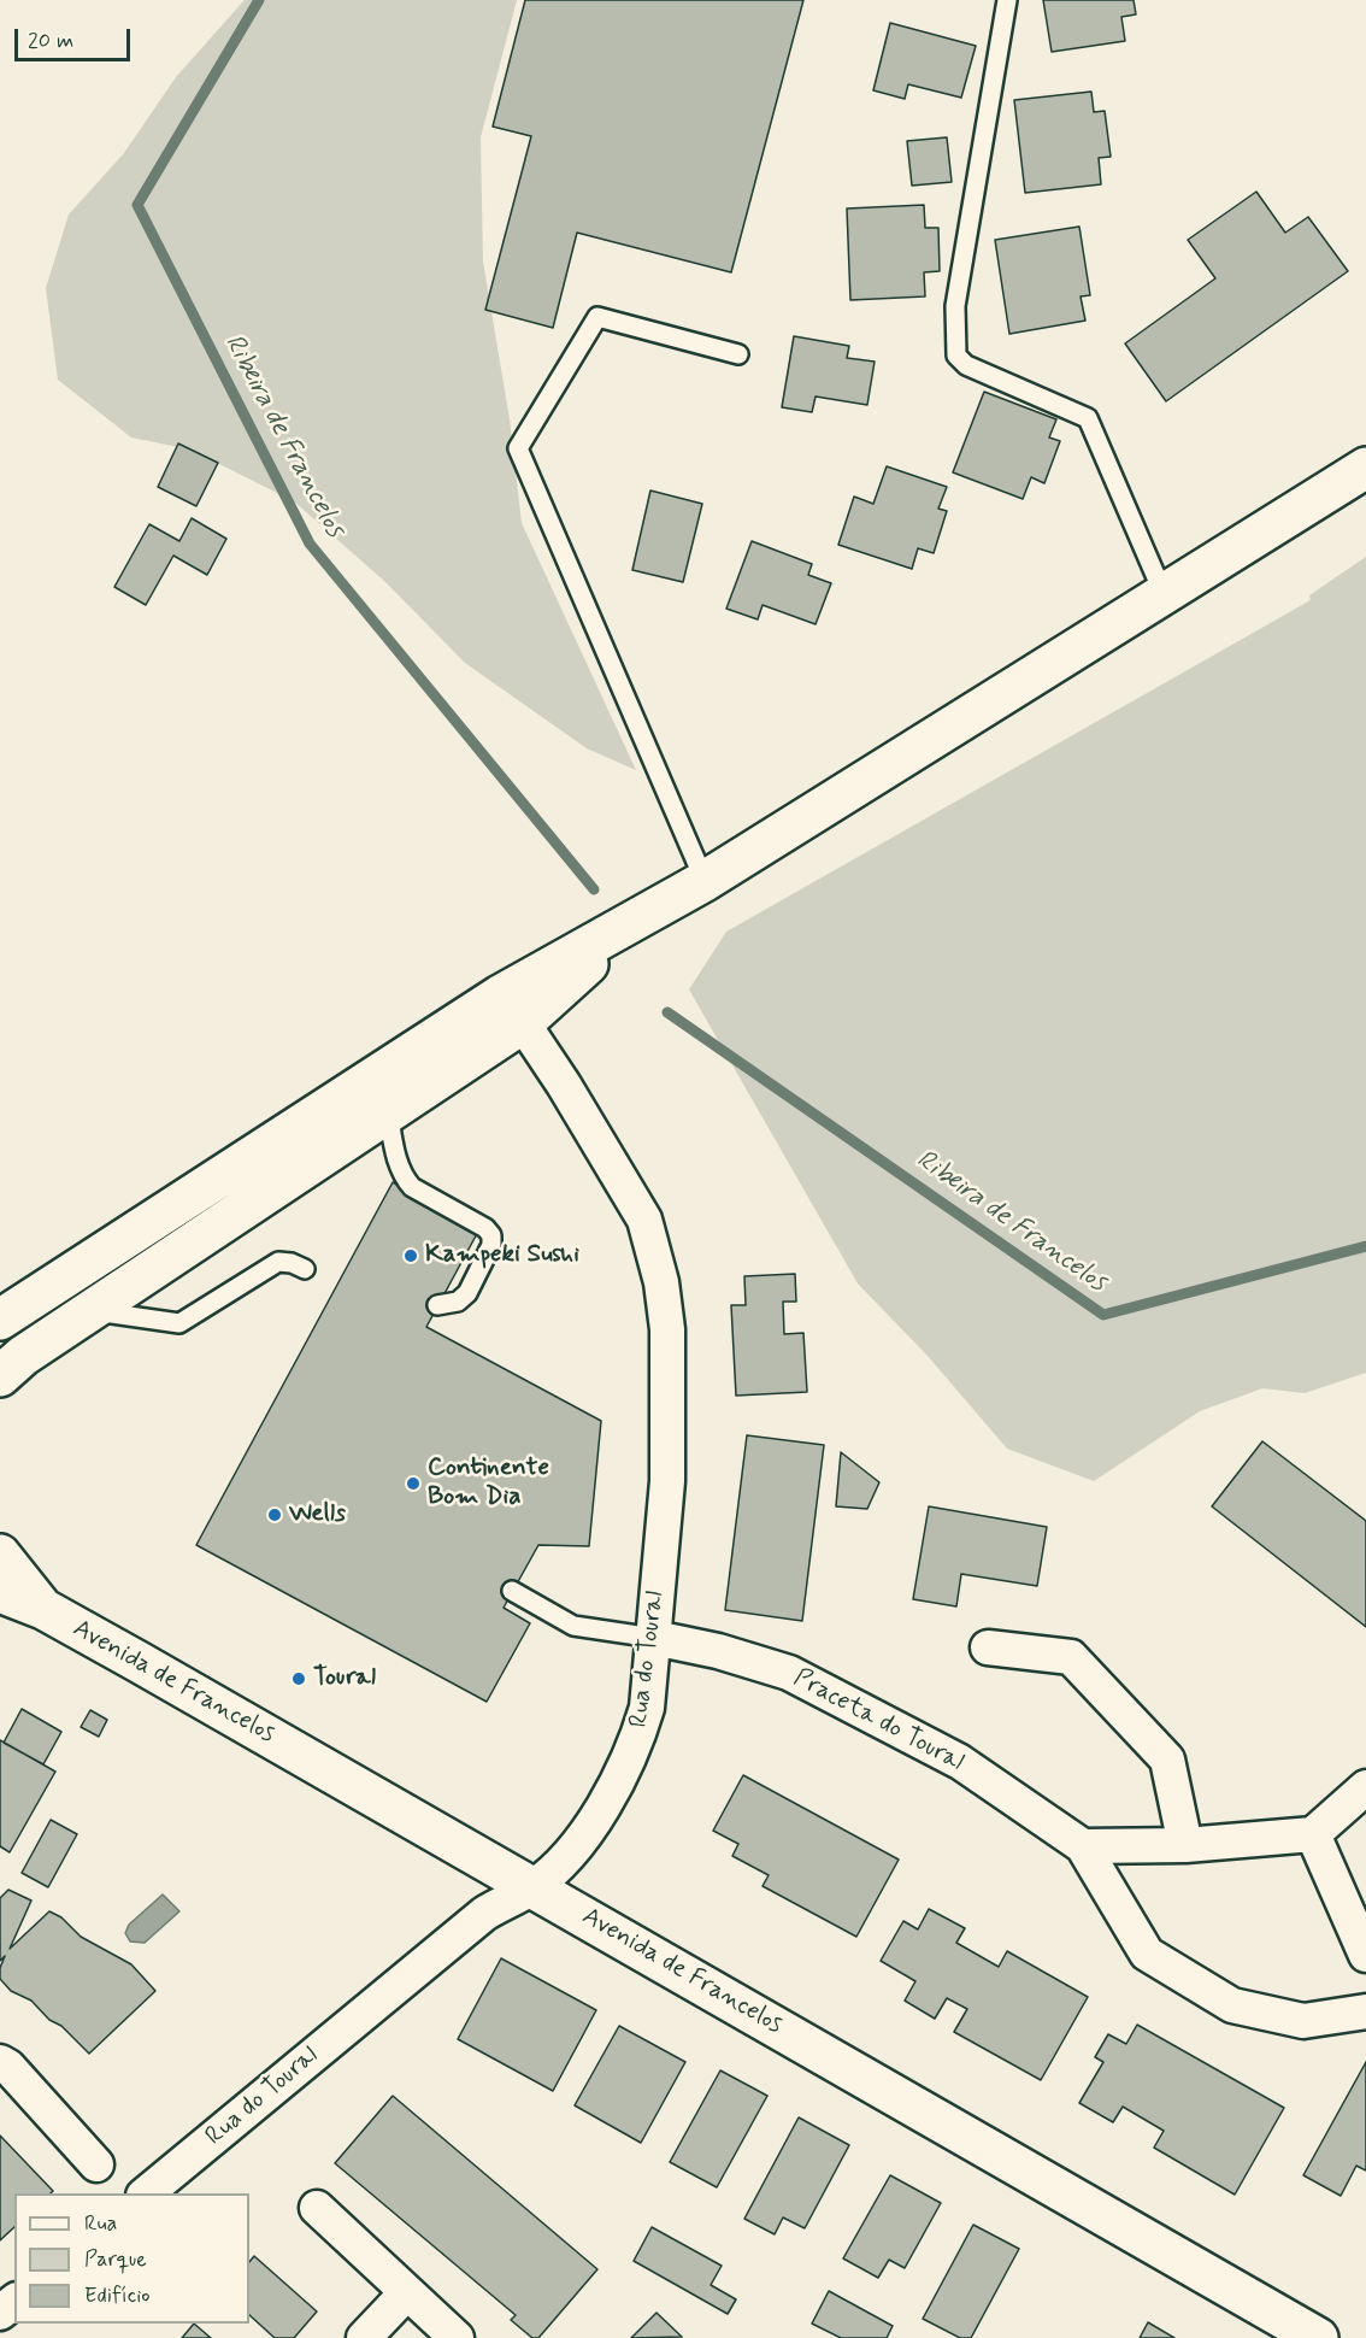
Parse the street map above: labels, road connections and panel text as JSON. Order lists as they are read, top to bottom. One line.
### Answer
{"streets":{"main road":["Avenida de Francelos"],"street":["Rua do Toural","Praceta do Toural"]},"crossings":[["Rua do Toural","Avenida de Francelos"],["Rua do Toural","Praceta do Toural"]],"water":["Ribeira de Francelos"],"places":["Kampeki Sushi","Continente Bom Dia","Wells","Toural"],"legend":["Rua","Parque","Edifício"],"scale_bar":"20 m"}
